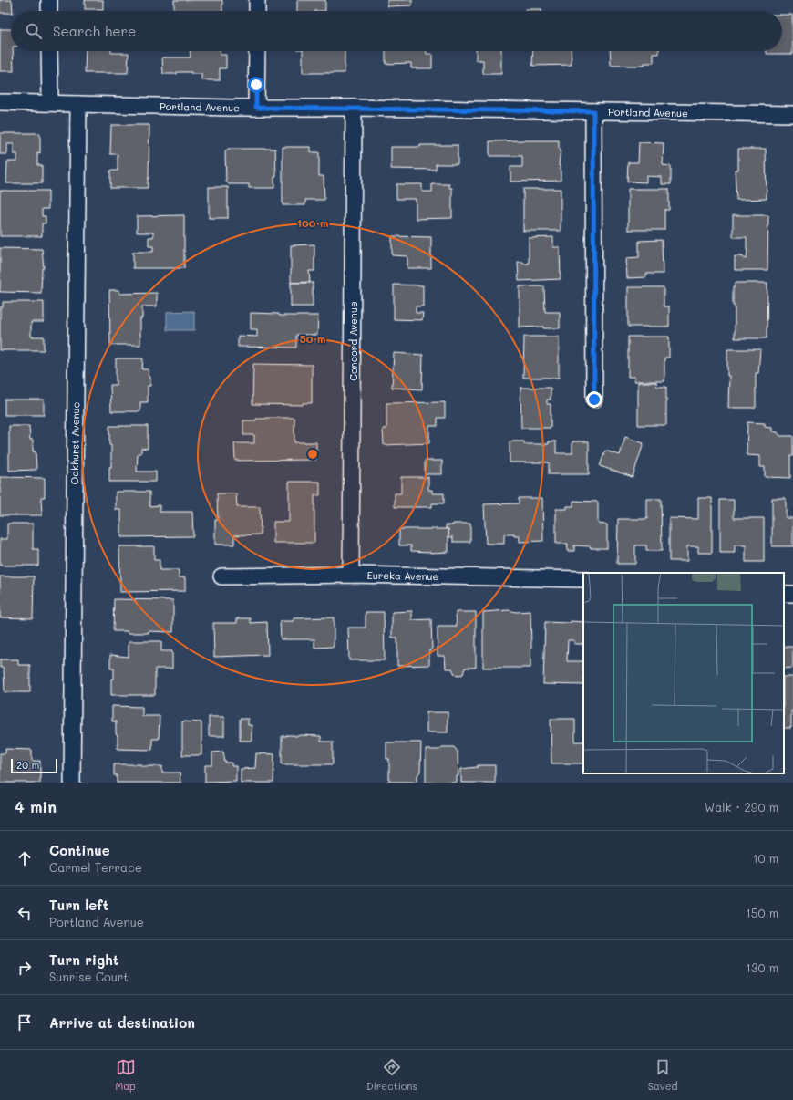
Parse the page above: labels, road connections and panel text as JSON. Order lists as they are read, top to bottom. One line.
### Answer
{"streets":{"street":["Portland Avenue","Concord Avenue","Oakhurst Avenue","Eureka Avenue"]},"crossings":[["Portland Avenue","Concord Avenue"],["Portland Avenue","Oakhurst Avenue"],["Concord Avenue","Eureka Avenue"]],"scale_bar":"20 m","page":{"search":"Search here","scale":"20 m","heading":["4 min","Walk · 290 m"],"list":[["Continue","Carmel Terrace","10 m"],["Turn left","Portland Avenue","150 m"],["Turn right","Sunrise Court","130 m"],"Arrive at destination"],"nav":["Map","Directions","Saved"]},"rings":["100 m","50 m"]}
